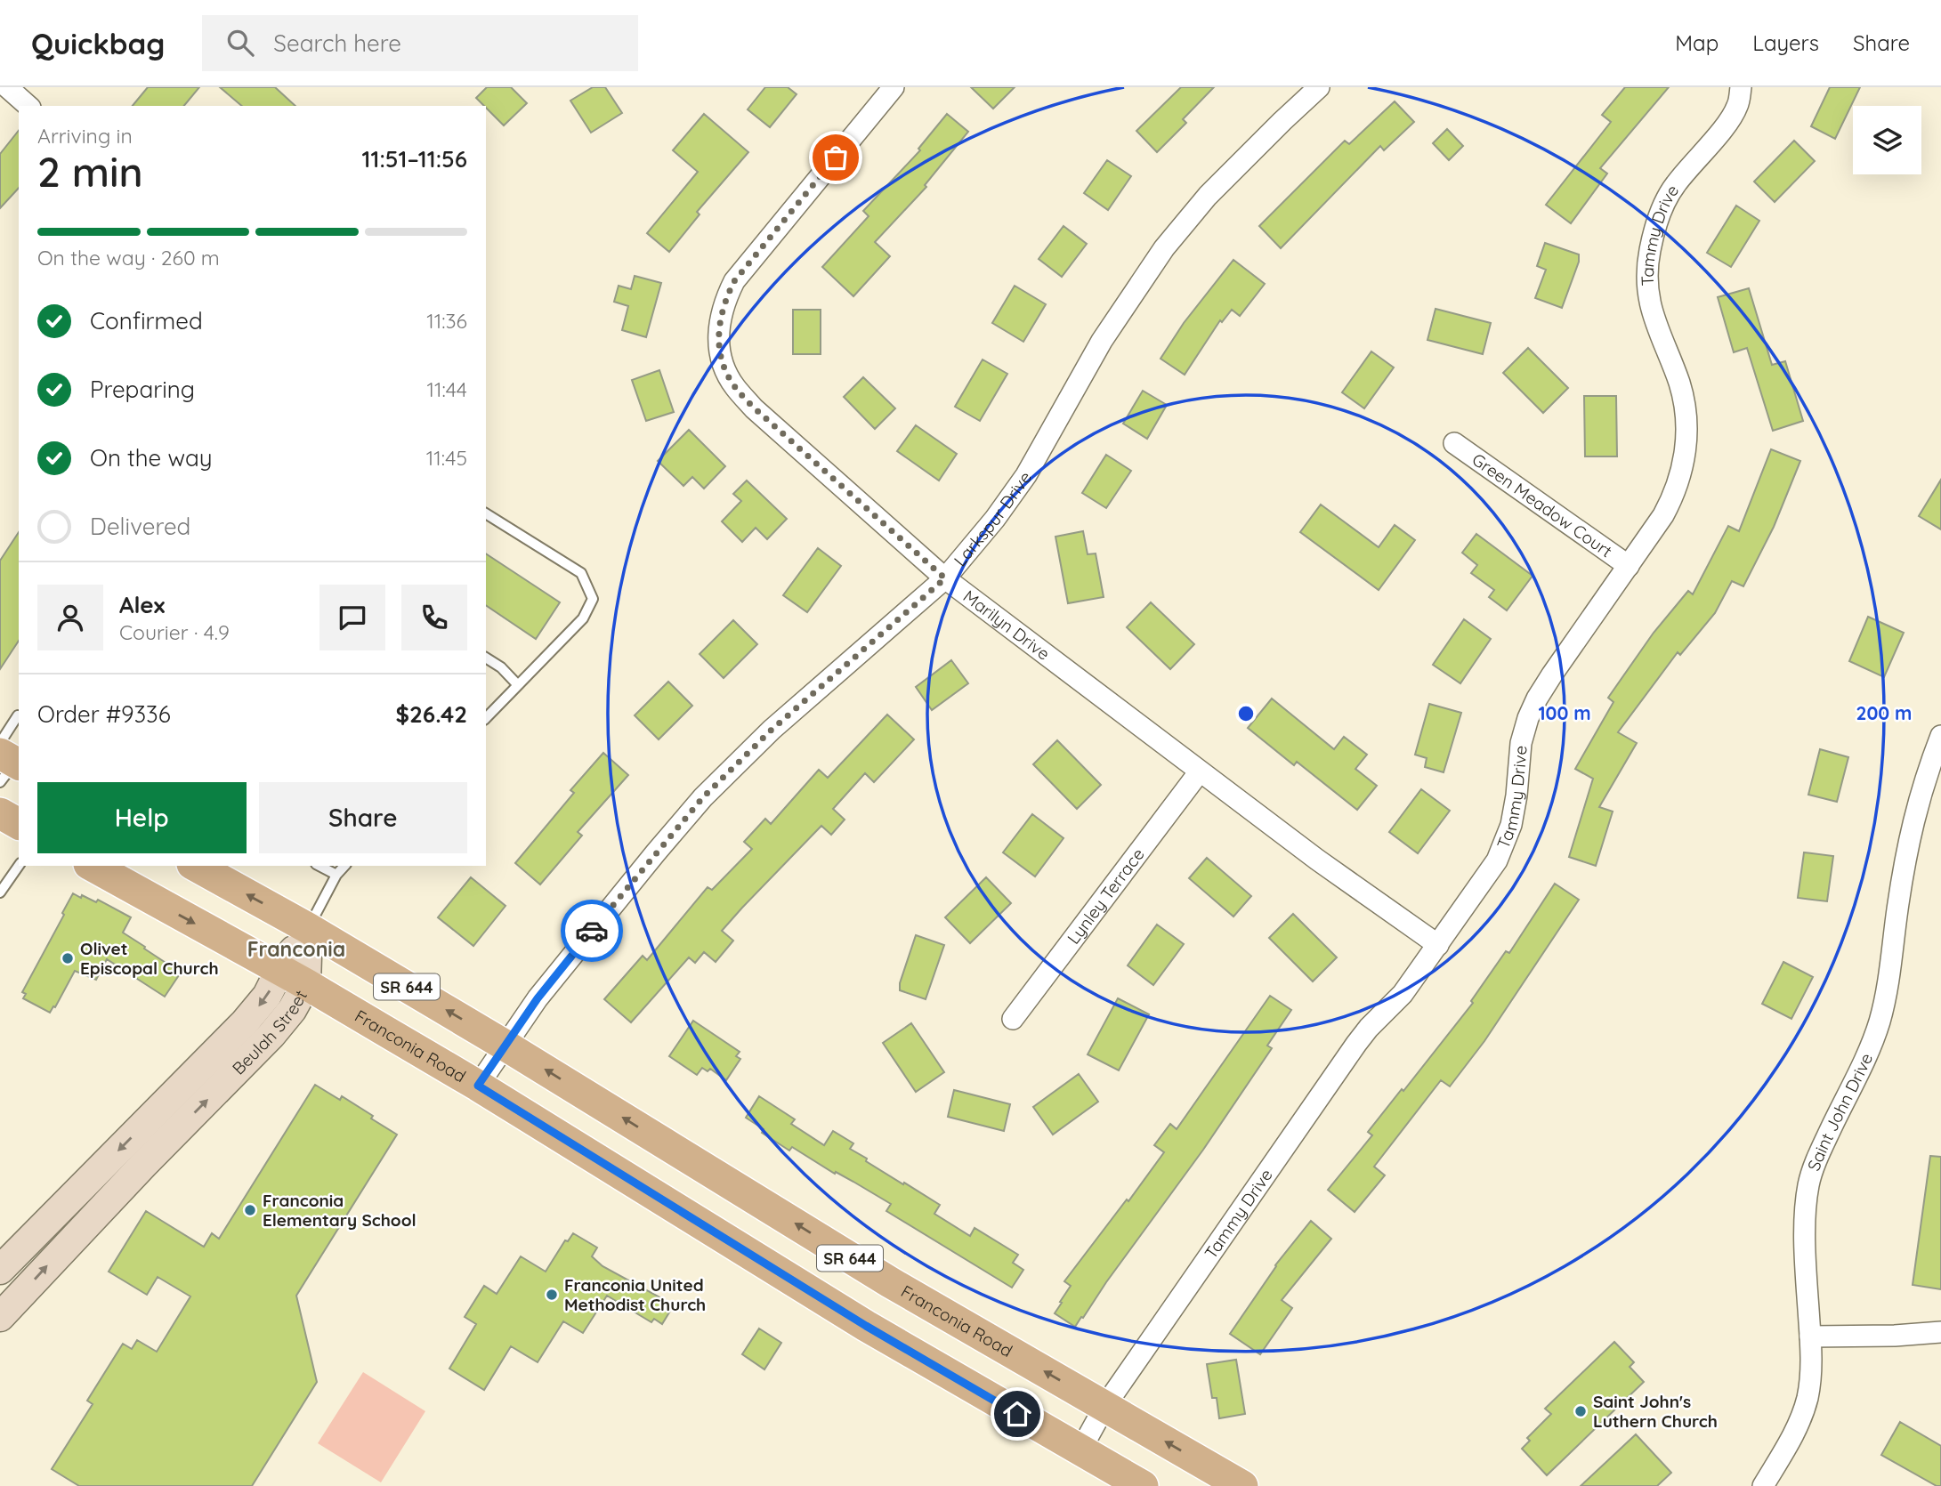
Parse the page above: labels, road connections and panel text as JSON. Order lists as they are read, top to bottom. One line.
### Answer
{"streets":{"main road":["SR 644","Beulah Street","Franconia Road"],"street":["Tammy Drive","Green Meadow Court","Larkspur Drive","Marilyn Drive","Lynley Terrace","Saint John Drive"]},"crossings":[["Tammy Drive","Green Meadow Court"],["Tammy Drive","Marilyn Drive"],["Tammy Drive","Franconia Road"],["Larkspur Drive","Marilyn Drive"],["Larkspur Drive","Franconia Road"],["Marilyn Drive","Lynley Terrace"],["Beulah Street","Franconia Road"]],"districts":["Franconia"],"places":["Olivet Episcopal Church","Franconia Elementary School","Franconia United Methodist Church","Saint John's Luthern Church"],"page":{"header":"Quickbag","search":"Search here","nav":["Map","Layers","Share"],"heading":["2 min","Arriving in","11:51–11:56"],"panel":["Alex","Courier · 4.9","Order #9336","$26.42"],"bar":"On the way · 260 m","list":[["Confirmed","11:36"],["Preparing","11:44"],["On the way","11:45"],"Delivered"],"buttons":["Help","Share"]},"rings":["100 m","200 m"]}
